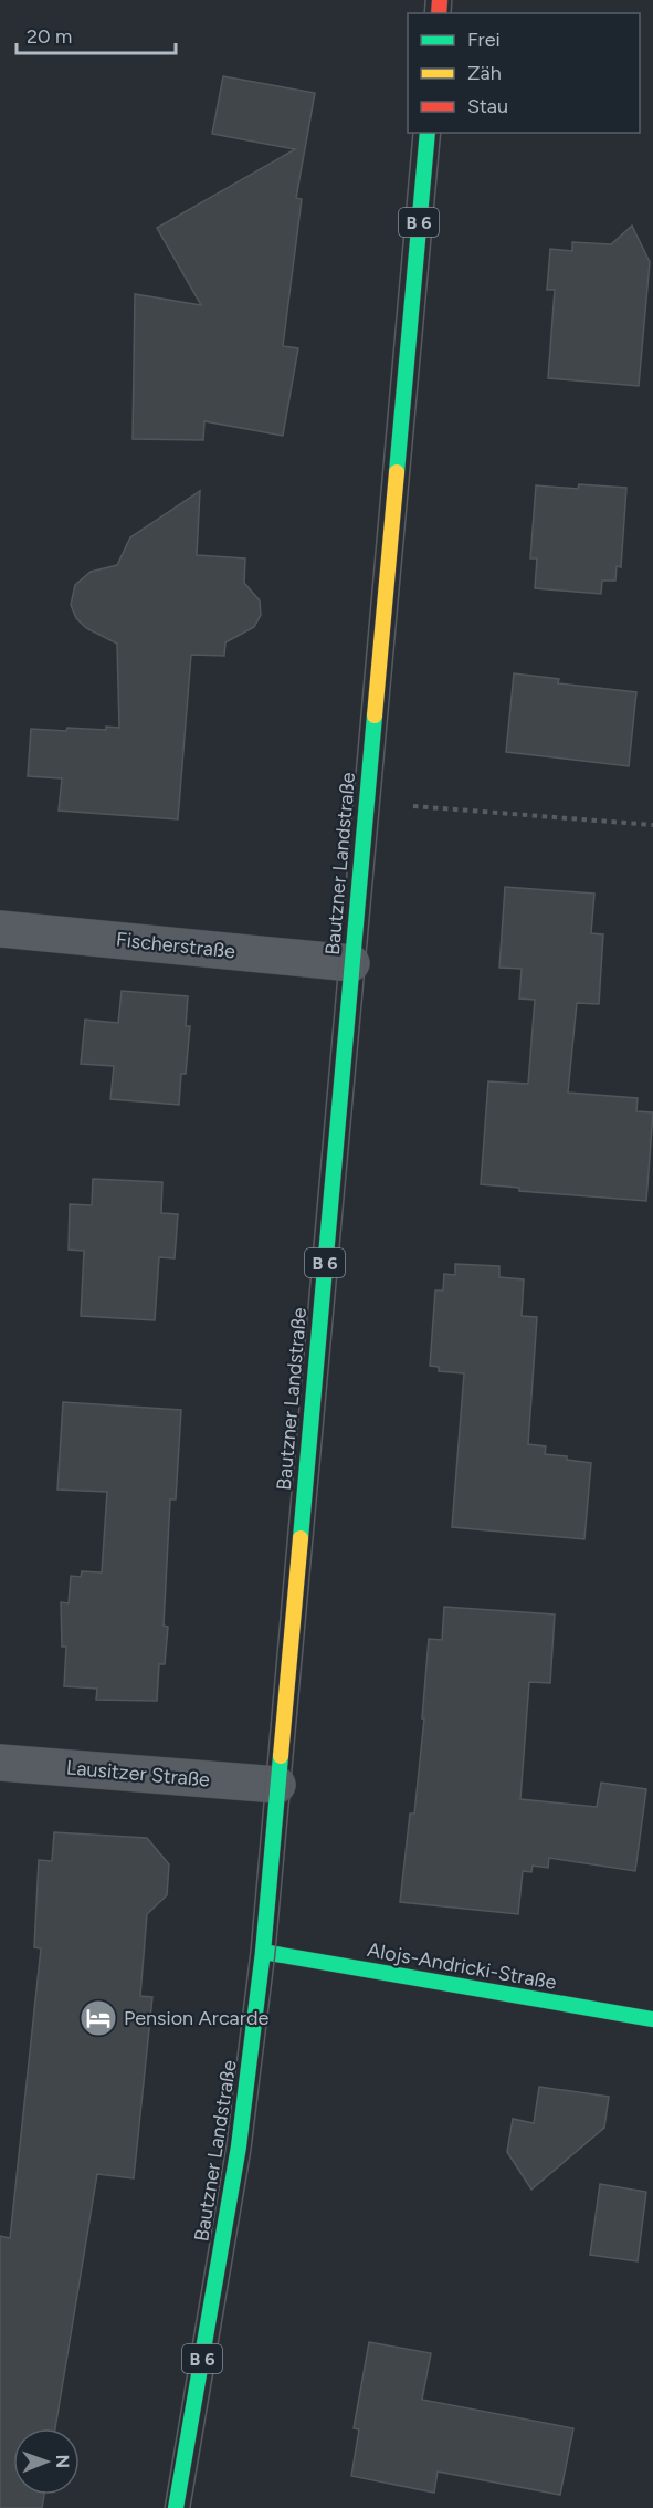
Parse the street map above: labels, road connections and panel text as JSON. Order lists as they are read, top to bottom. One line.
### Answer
{"streets":{"main road":["B 6","Bautzner Landstraße","Alojs-Andricki-Straße"],"street":["Fischerstraße","Lausitzer Straße"]},"crossings":[["Bautzner Landstraße","Fischerstraße"],["Bautzner Landstraße","Lausitzer Straße"],["Bautzner Landstraße","Alojs-Andricki-Straße"]],"places":{"hotel":["Pension Arcarde"]},"legend":["Frei","Zäh","Stau"],"scale_bar":"20 m","north":"right"}
